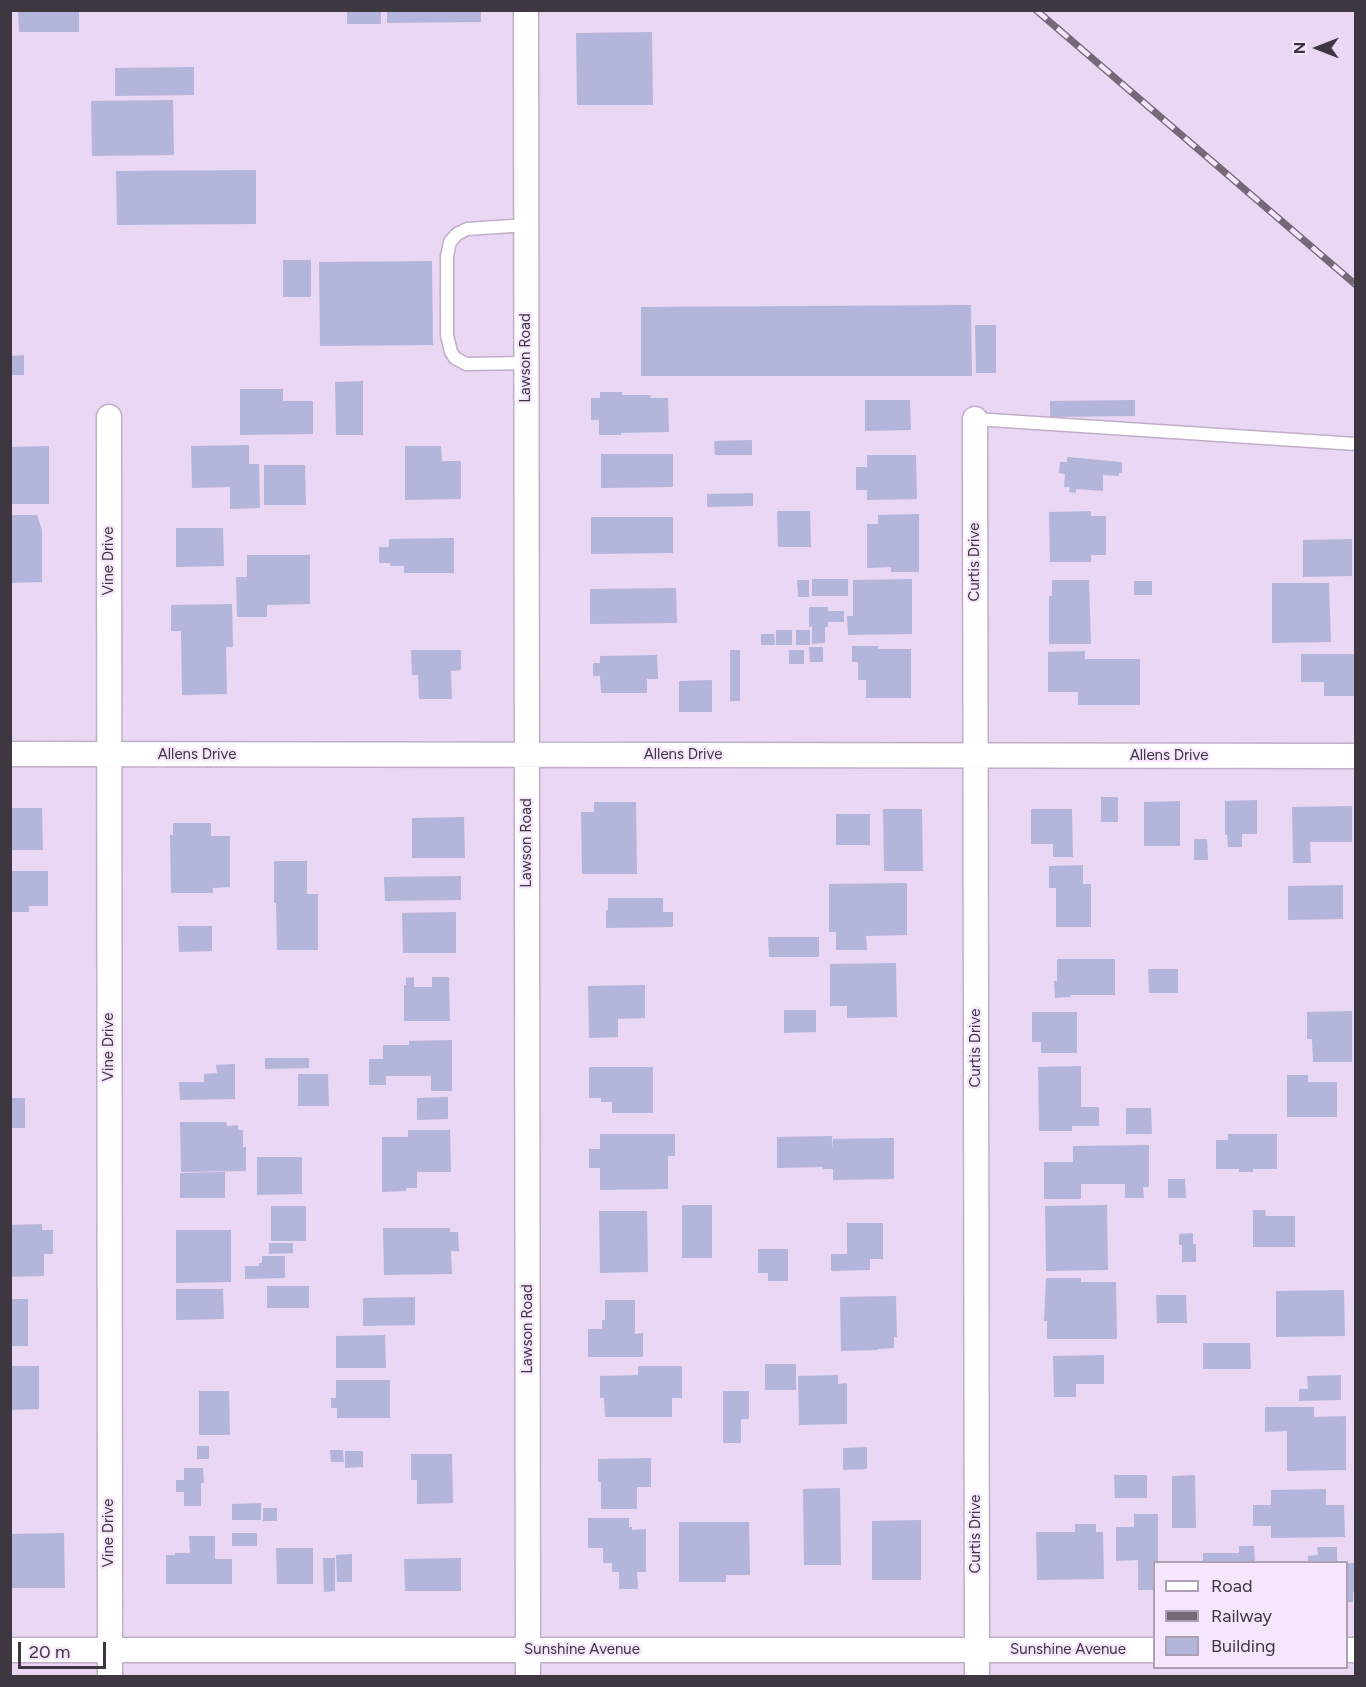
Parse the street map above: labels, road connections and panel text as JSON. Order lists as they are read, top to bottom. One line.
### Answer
{"streets":{"street":["Lawson Road","Vine Drive","Curtis Drive","Allens Drive","Sunshine Avenue"]},"crossings":[["Lawson Road","Allens Drive"],["Lawson Road","Sunshine Avenue"],["Vine Drive","Allens Drive"],["Vine Drive","Sunshine Avenue"],["Curtis Drive","Allens Drive"],["Curtis Drive","Sunshine Avenue"]],"legend":["Road","Railway","Building"],"scale_bar":"20 m","north":"left"}
